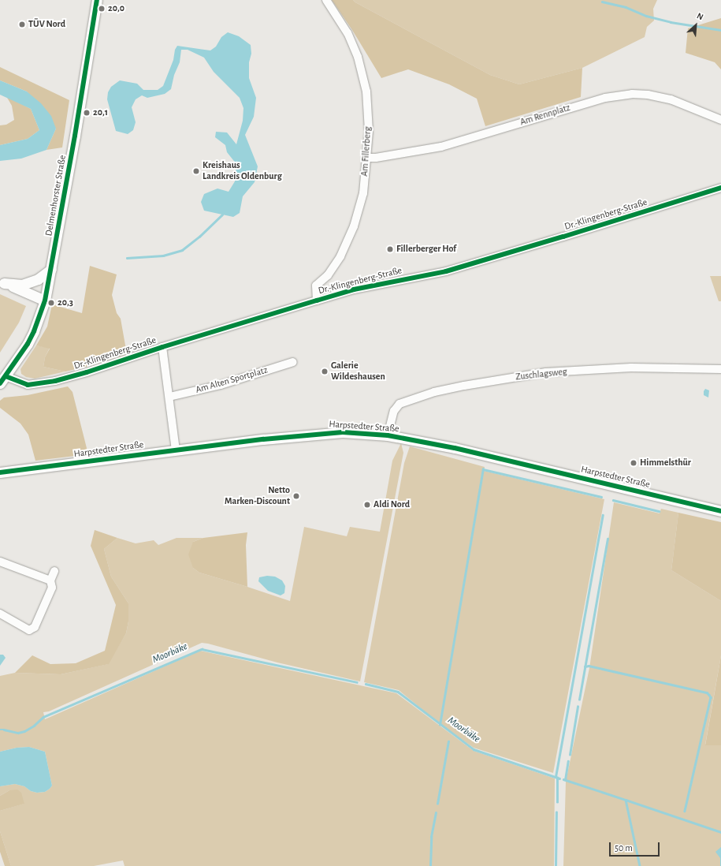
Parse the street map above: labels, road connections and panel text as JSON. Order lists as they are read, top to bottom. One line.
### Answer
{"streets":{"main road":["Delmenhorster Straße","Harpstedter Straße"],"street":["Am Rennplatz","Am Fillerberg","Dr.-Klingenberg-Straße","Zuschlagsweg","Am Alten Sportplatz"]},"crossings":[["Am Rennplatz","Am Fillerberg"],["Am Fillerberg","Dr.-Klingenberg-Straße"],["Delmenhorster Straße","Dr.-Klingenberg-Straße"],["Zuschlagsweg","Harpstedter Straße"]],"water":["Moorbäke"],"places":["20,0","TÜV Nord","20,1","Kreishaus Landkreis Oldenburg","Fillerberger Hof","20,3","Galerie Wildeshausen","Himmelsthür","Netto Marken-Discount","Aldi Nord"],"scale_bar":"50 m","north":"top right"}
